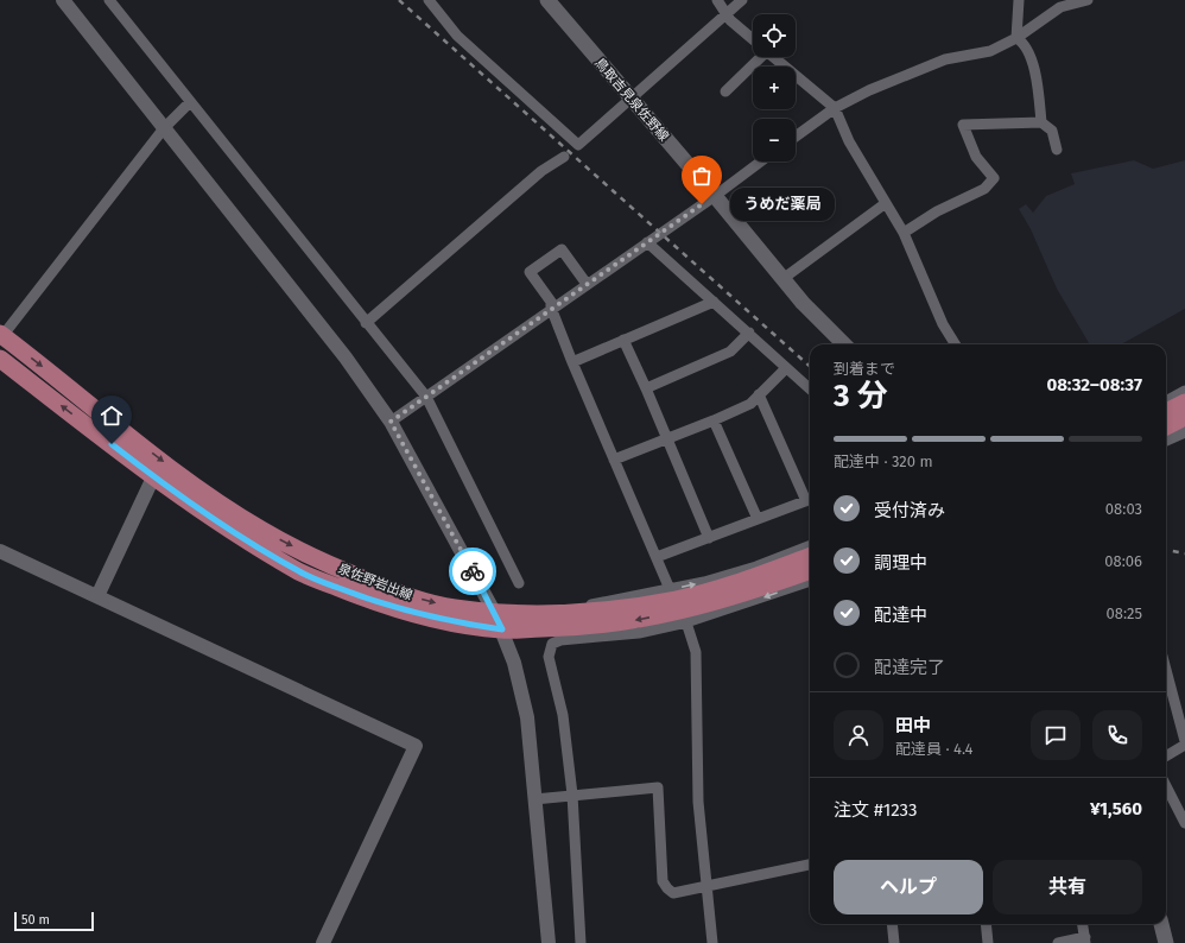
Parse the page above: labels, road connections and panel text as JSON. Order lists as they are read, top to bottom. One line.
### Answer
{"streets":{"main road":["鳥取吉見泉佐野線","泉佐野岩出線"]},"places":["うめだ薬局"],"scale_bar":"50 m","page":{"map_buttons":["+","−"],"bubble":"うめだ薬局","heading":["3 分","到着まで","08:32–08:37"],"panel":["田中","配達員 · 4.4","注文 #1233","¥1,560"],"bar":"配達中 · 320 m","list":[["受付済み","08:03"],["調理中","08:06"],["配達中","08:25"],"配達完了"],"buttons":["ヘルプ","共有"],"scale":"50 m"}}
